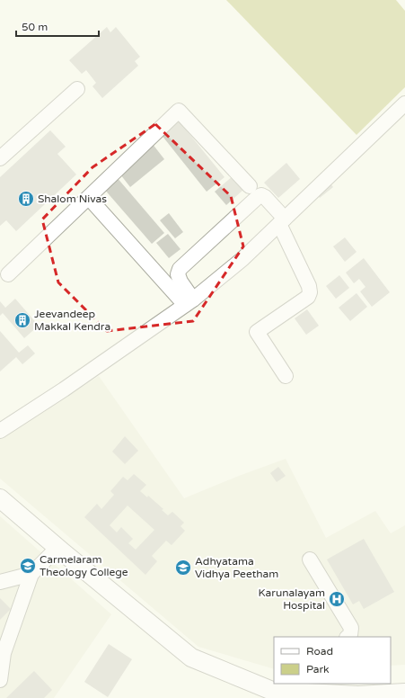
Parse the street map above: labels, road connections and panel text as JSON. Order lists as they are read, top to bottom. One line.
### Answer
{"places":{"building":["Shalom Nivas","Jeevandeep Makkal Kendra"],"school or university":["Carmelaram Theology College","Adhyatama Vidhya Peetham"],"hospital":["Karunalayam Hospital"]},"legend":["Road","Park"],"scale_bar":"50 m"}
